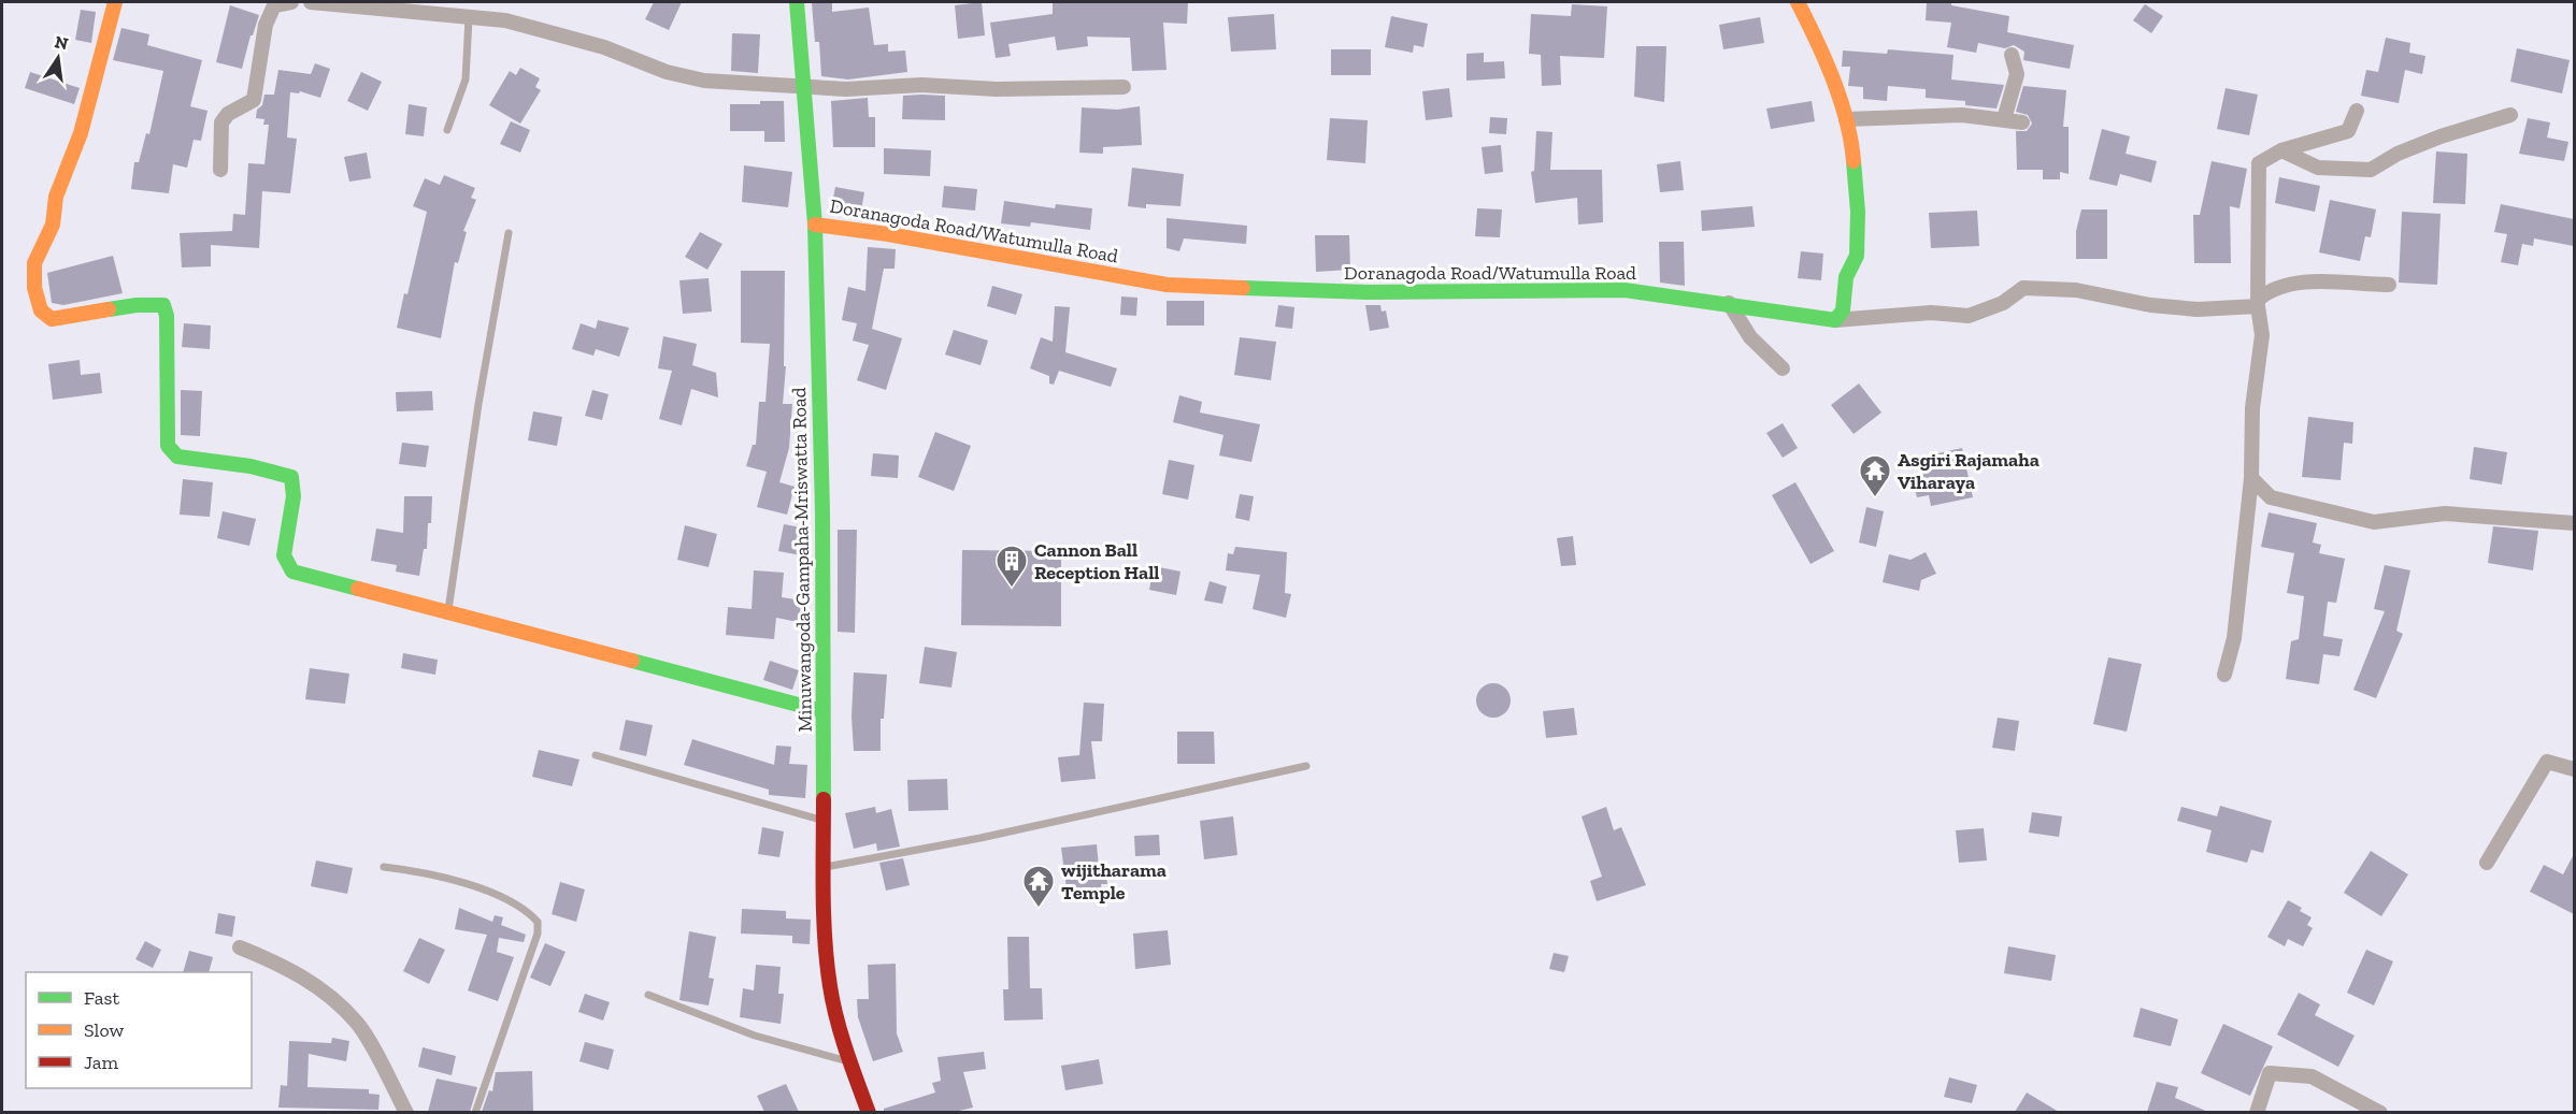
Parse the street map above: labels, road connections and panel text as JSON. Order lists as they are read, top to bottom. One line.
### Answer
{"streets":{"street":["Doranagoda Road/Watumulla Road","Minuwangoda-Gampaha-Mriswatta Road"]},"crossings":[["Doranagoda Road/Watumulla Road","Minuwangoda-Gampaha-Mriswatta Road"]],"places":{"temple":["Asgiri Rajamaha Viharaya","wijitharama Temple"],"building":["Cannon Ball Reception Hall"]},"legend":["Fast","Slow","Jam"],"north":"top"}
